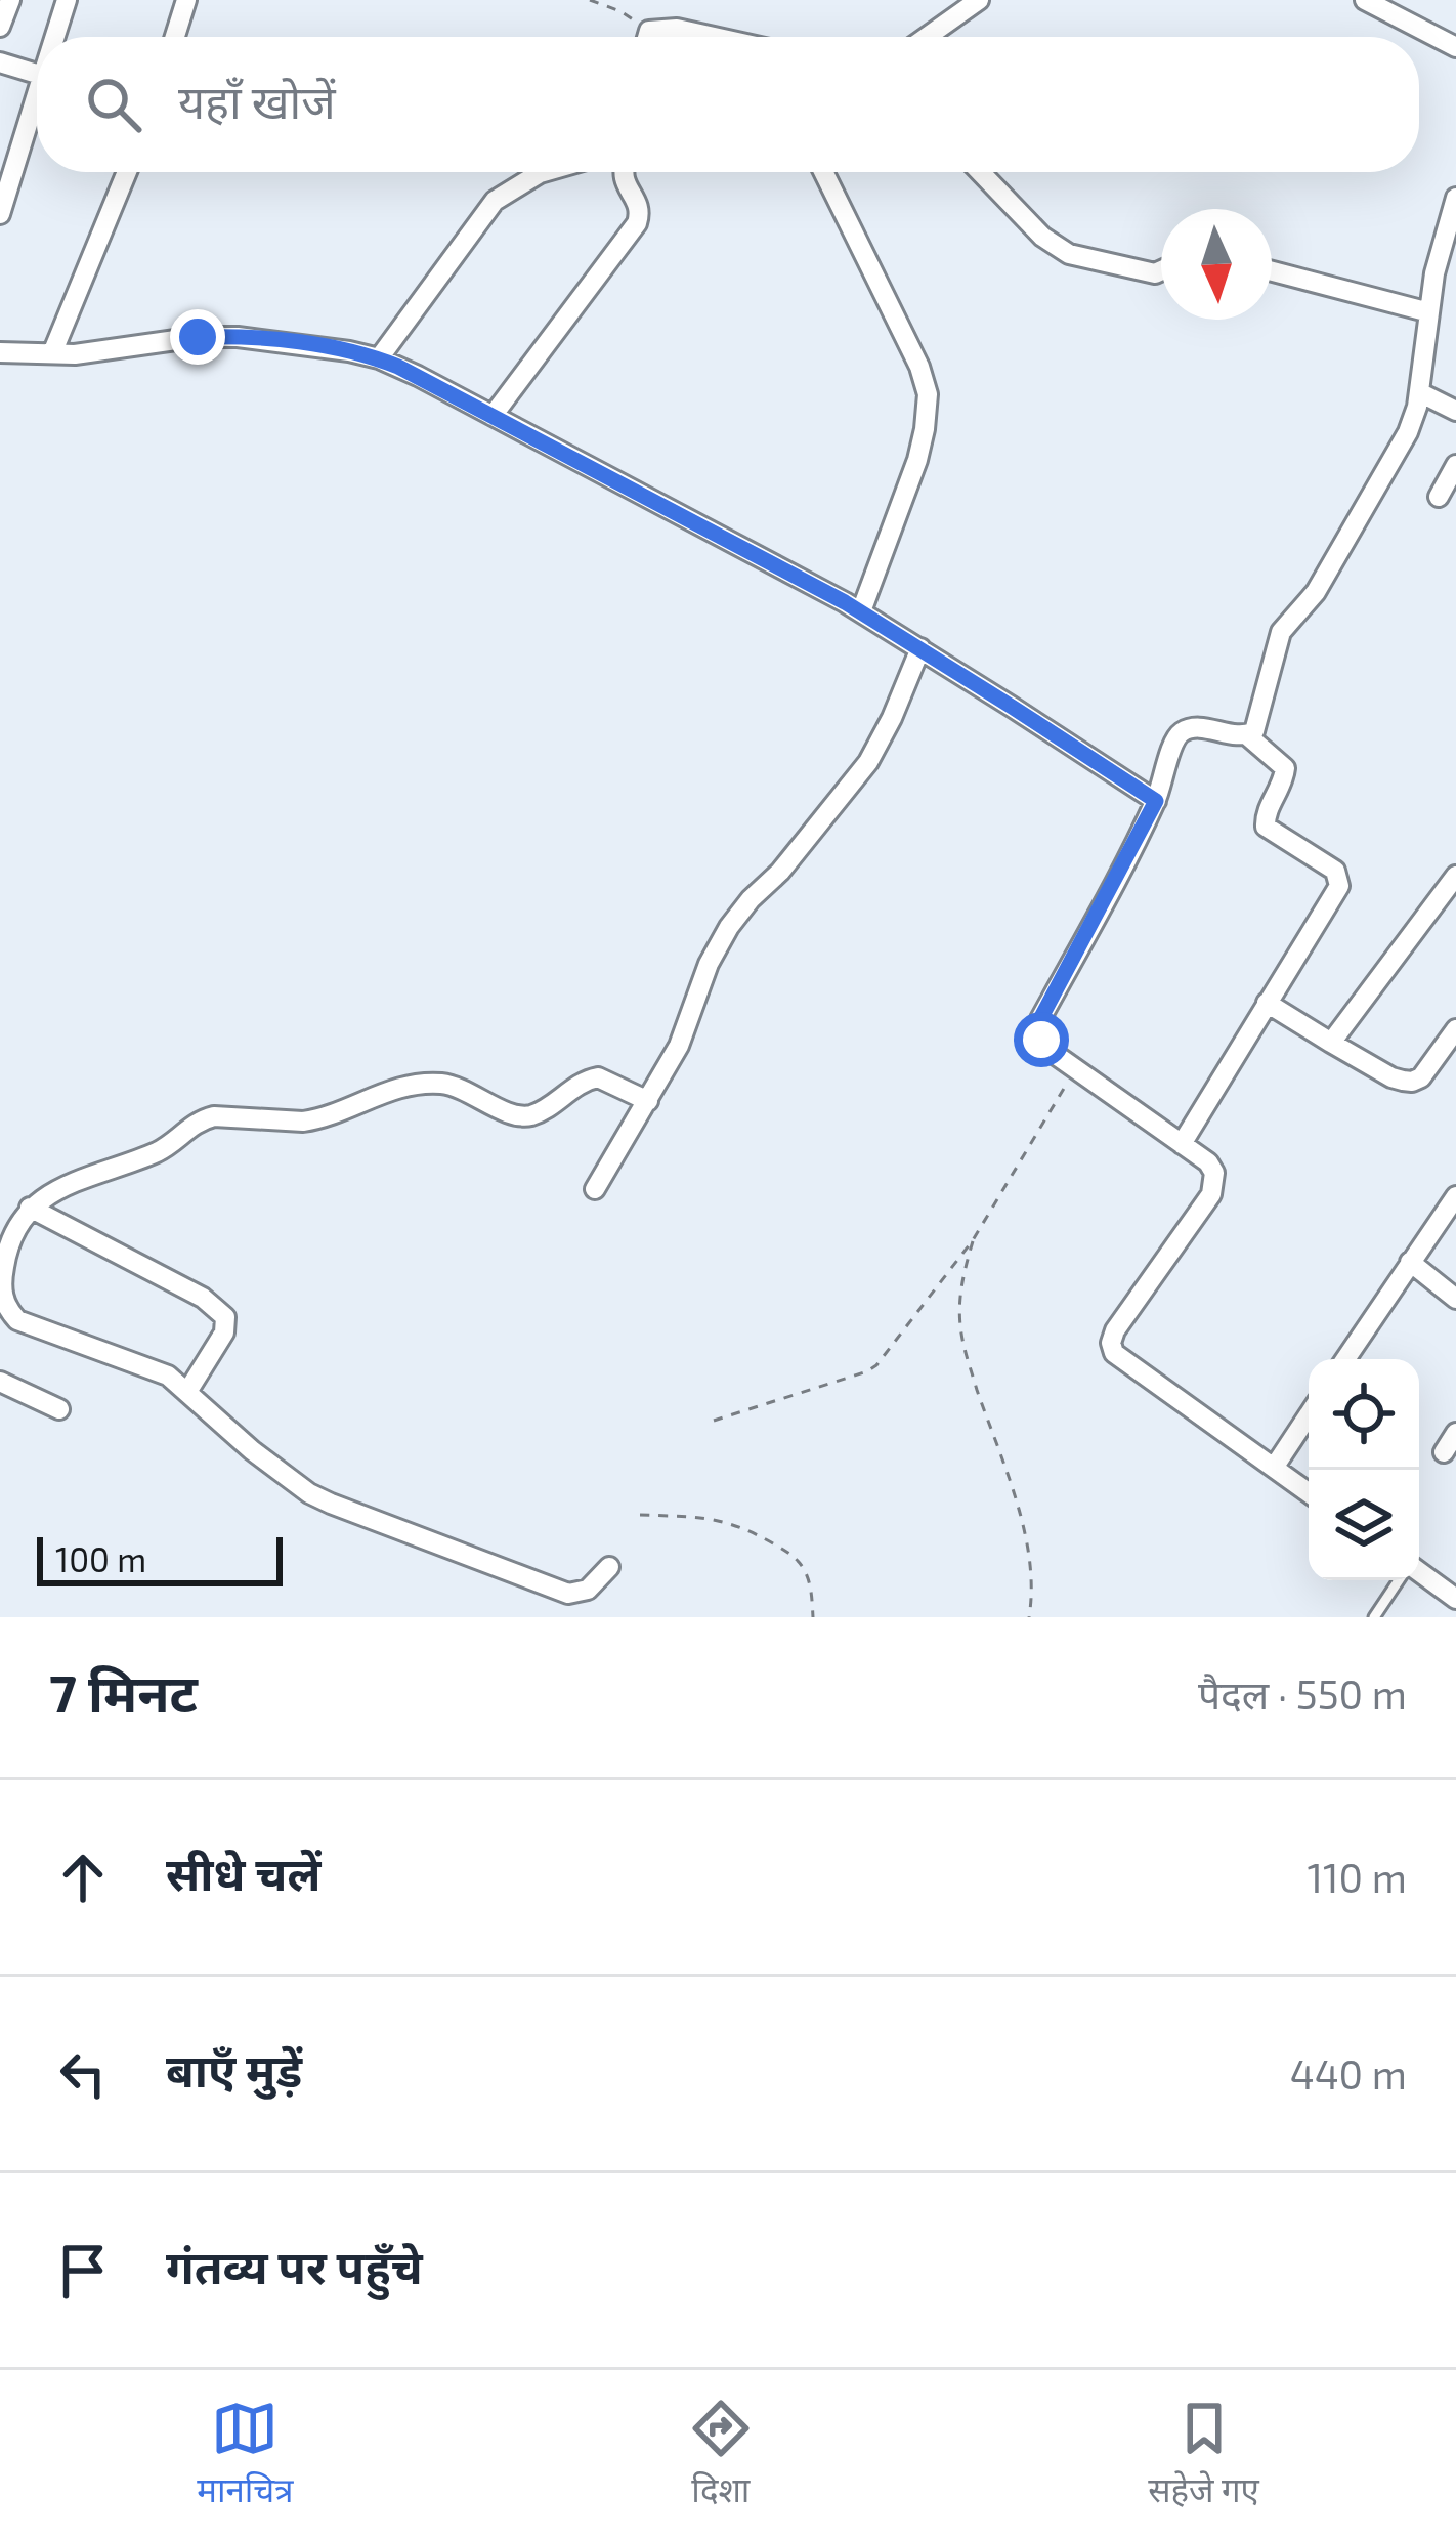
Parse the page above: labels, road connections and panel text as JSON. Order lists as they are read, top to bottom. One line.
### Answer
{"scale_bar":"100 m","north":"bottom","page":{"search":"यहाँ खोजें","scale":"100 m","heading":["7 मिनट","पैदल · 550 m"],"list":[["सीधे चलें","110 m"],["बाएँ मुड़ें","440 m"],"गंतव्य पर पहुँचे"],"nav":["मानचित्र","दिशा","सहेजे गए"]}}
